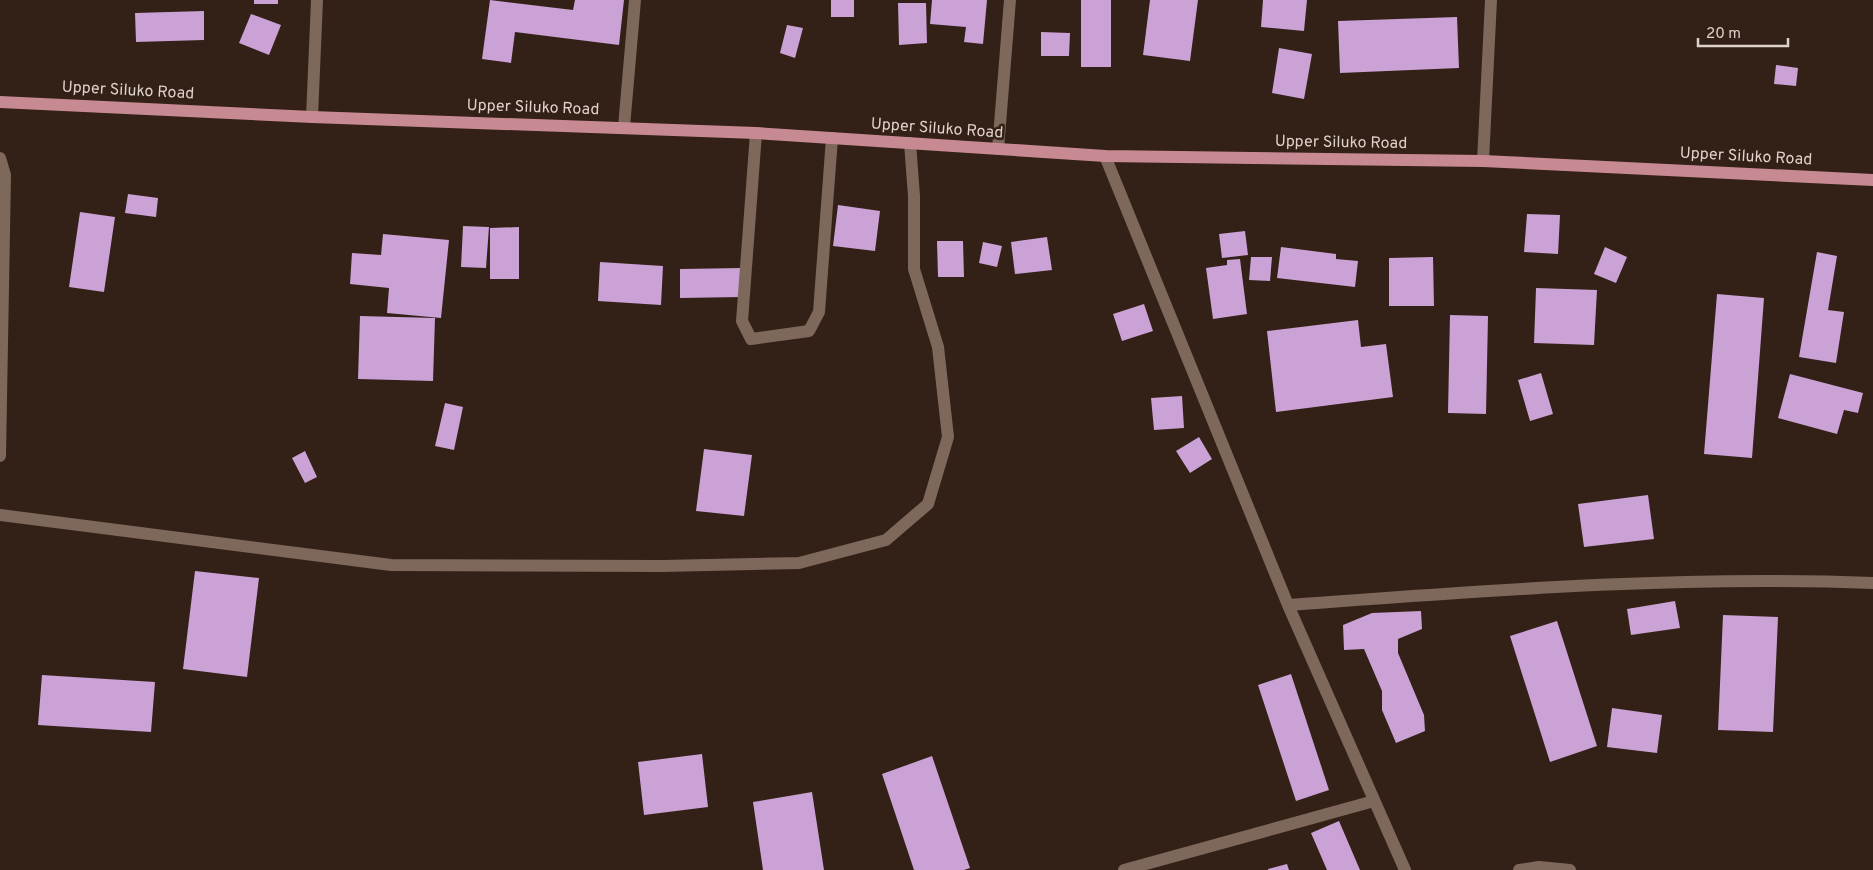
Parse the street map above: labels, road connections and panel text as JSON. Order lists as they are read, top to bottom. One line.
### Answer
{"streets":{"main road":["Upper Siluko Road"]},"scale_bar":"20 m"}
